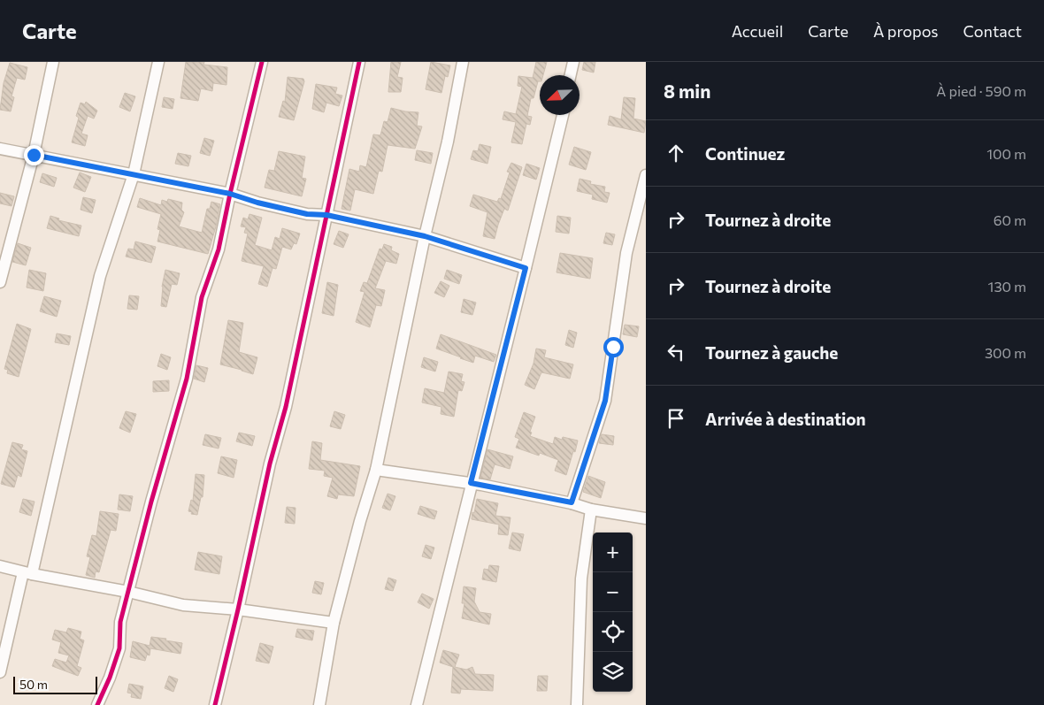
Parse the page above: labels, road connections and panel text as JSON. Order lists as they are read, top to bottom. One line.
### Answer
{"scale_bar":"50 m","north":"bottom left","page":{"header":"Carte","nav":["Accueil","Carte","À propos","Contact"],"heading":["8 min","À pied · 590 m"],"list":[["Continuez","100 m"],["Tournez à droite","60 m"],["Tournez à droite","130 m"],["Tournez à gauche","300 m"],"Arrivée à destination"],"map_buttons":["+","−"],"scale":"50 m"}}
